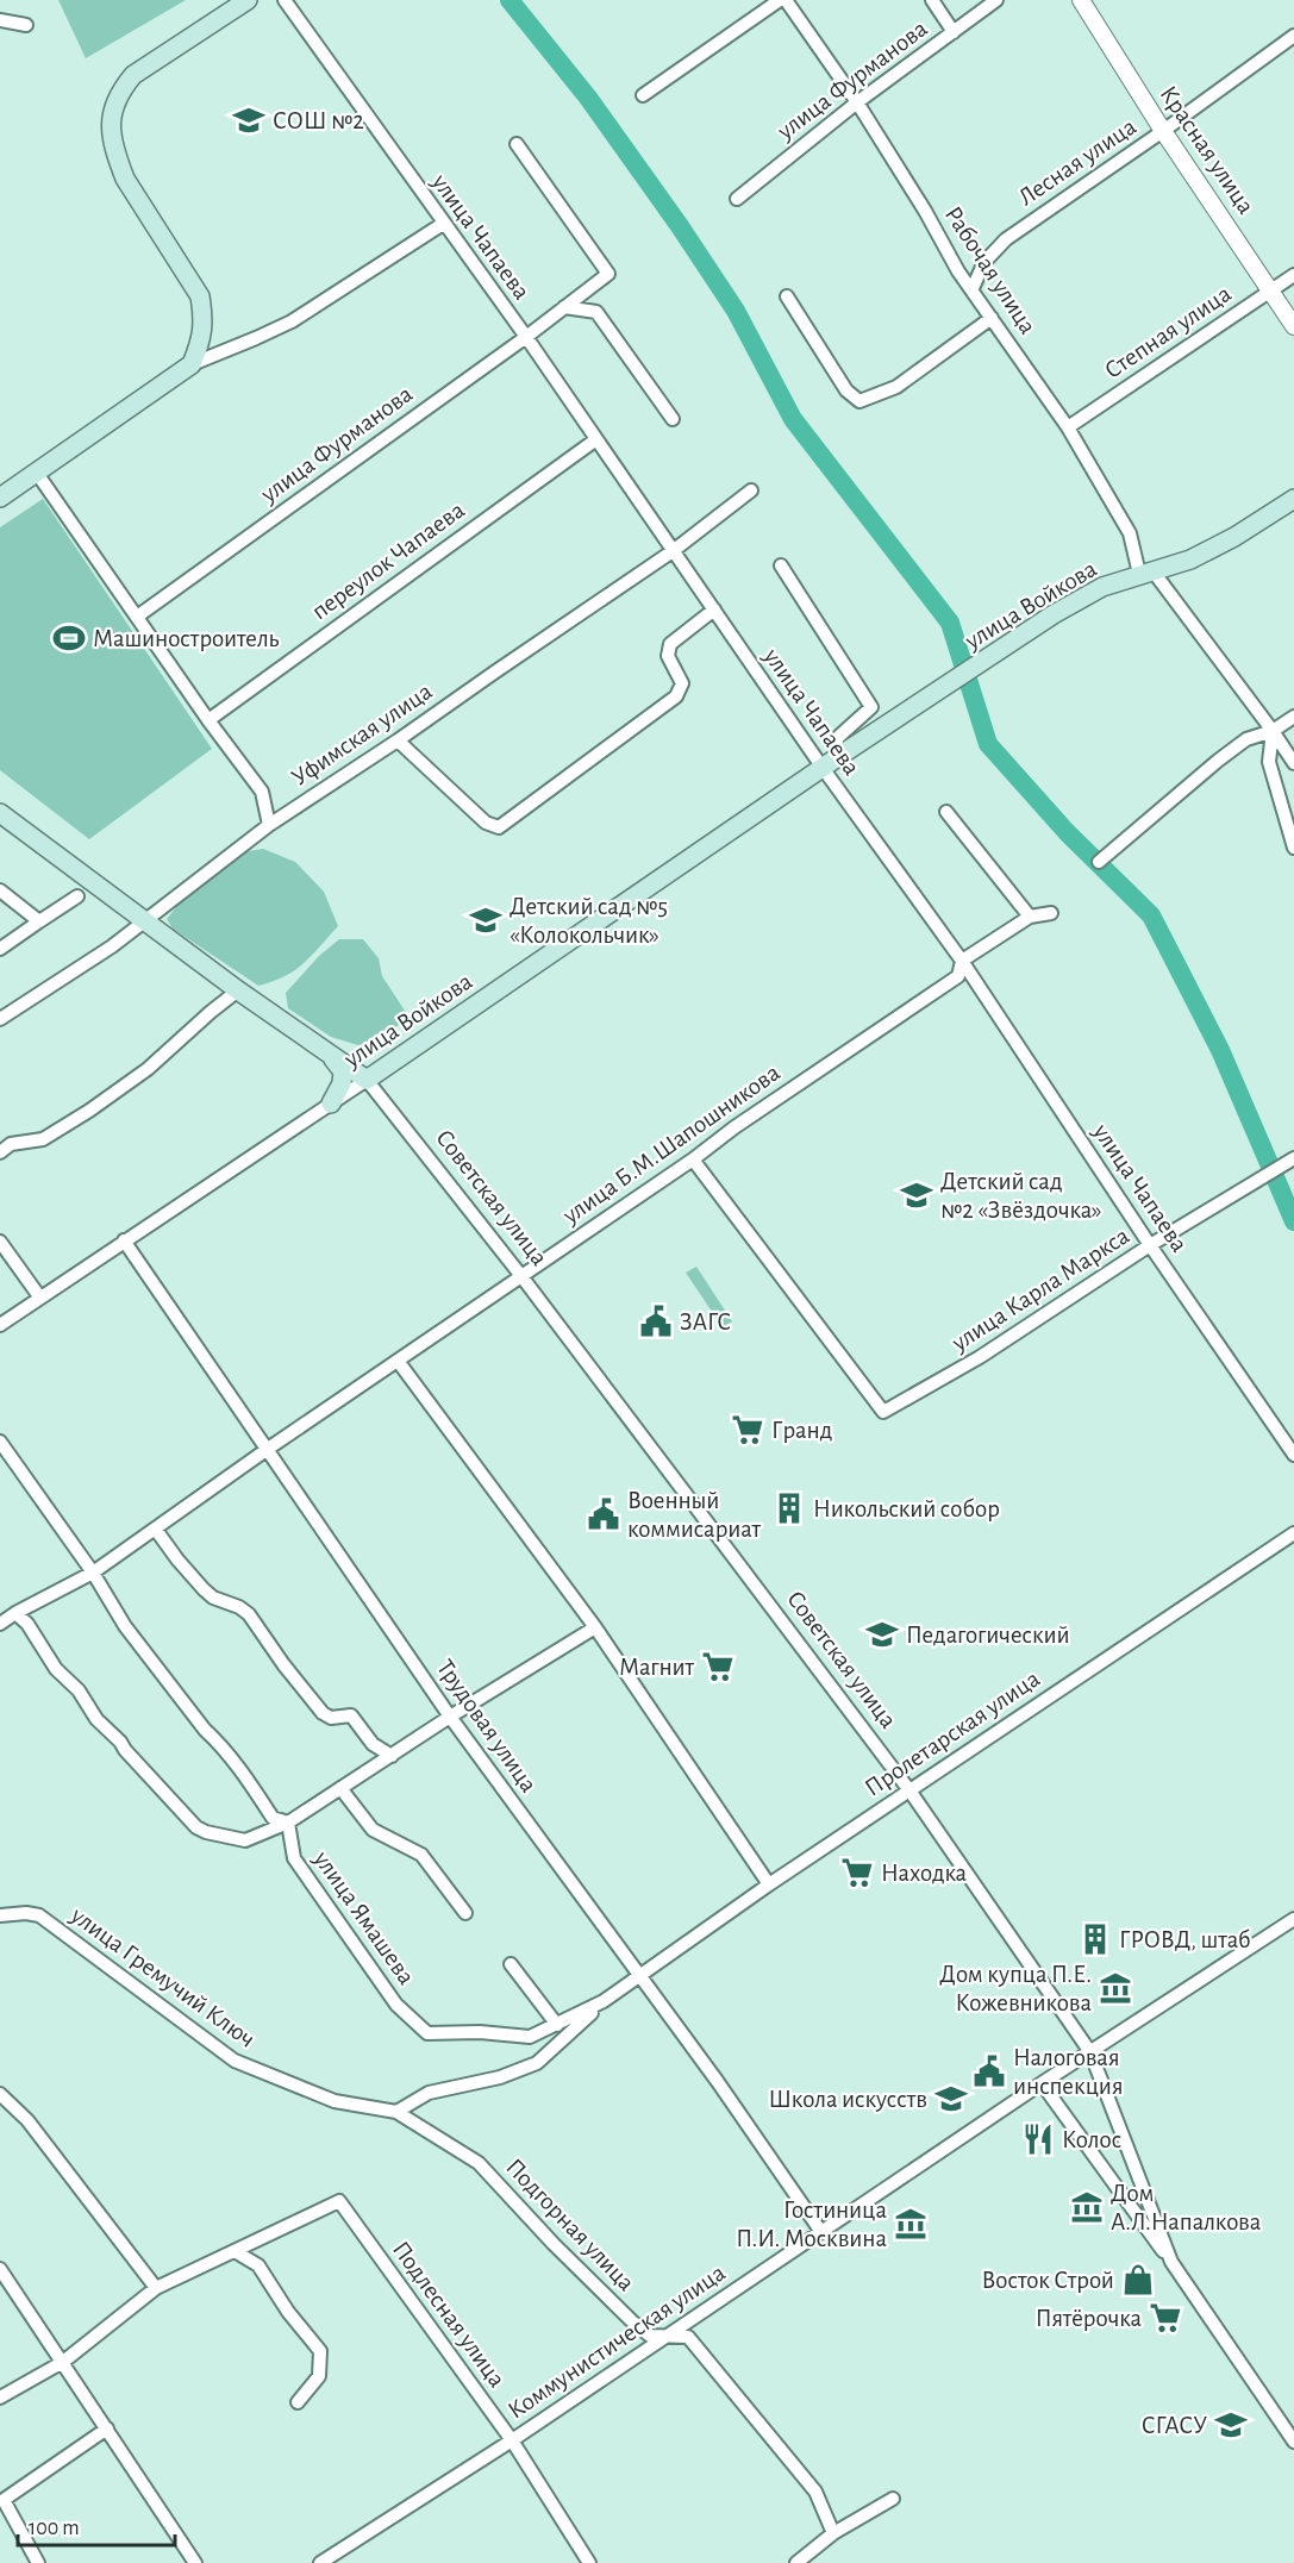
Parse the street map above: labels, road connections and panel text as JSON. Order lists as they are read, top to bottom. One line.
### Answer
{"streets":{"main road":["улица Войкова","Советская улица"],"street":["улица Фурманова","Красная улица","Лесная улица","улица Чапаева","Рабочая улица","Степная улица","переулок Чапаева","Уфимская улица","улица Б.М.Шапошникова","улица Карла Маркса","Трудовая улица","Пролетарская улица","улица Ямашева","улица Гремучий Ключ","Подгорная улица","Подлесная улица","Коммунистическая улица"]},"crossings":[["улица Фурманова","улица Чапаева"],["улица Фурманова","Рабочая улица"],["Красная улица","Лесная улица"],["Красная улица","Степная улица"],["Лесная улица","Рабочая улица"],["улица Чапаева","переулок Чапаева"],["улица Чапаева","улица Войкова"],["улица Чапаева","Уфимская улица"],["улица Чапаева","улица Б.М.Шапошникова"],["улица Чапаева","улица Карла Маркса"],["Рабочая улица","Степная улица"],["Рабочая улица","улица Войкова"],["улица Войкова","Советская улица"],["улица Войкова","Трудовая улица"],["Уфимская улица","Советская улица"],["улица Б.М.Шапошникова","Советская улица"],["улица Б.М.Шапошникова","улица Карла Маркса"],["улица Б.М.Шапошникова","Трудовая улица"],["Советская улица","Пролетарская улица"],["Советская улица","Коммунистическая улица"],["Трудовая улица","Пролетарская улица"],["Трудовая улица","улица Ямашева"],["Трудовая улица","Коммунистическая улица"],["Пролетарская улица","улица Ямашева"],["улица Гремучий Ключ","Подгорная улица"],["Подгорная улица","Коммунистическая улица"],["Подлесная улица","Коммунистическая улица"]],"places":{"school or university":["СОШ №2","Детский сад №5 «Колокольчик»","Детский сад №2 «Звёздочка»","Педагогический","Школа искусств","СГАСУ"],"sports":["Машиностроитель"],"public building":["ЗАГС","Военный коммисариат","Налоговая инспекция"],"supermarket":["Гранд","Магнит","Находка","Пятёрочка"],"building":["Никольский собор","ГРОВД, штаб"],"museum":["Дом купца П.Е. Кожевникова","Дом А.Л.Напалкова","Гостиница П.И. Москвина"],"restaurant":["Колос"],"shop":["Восток Строй"]},"scale_bar":"100 m"}
